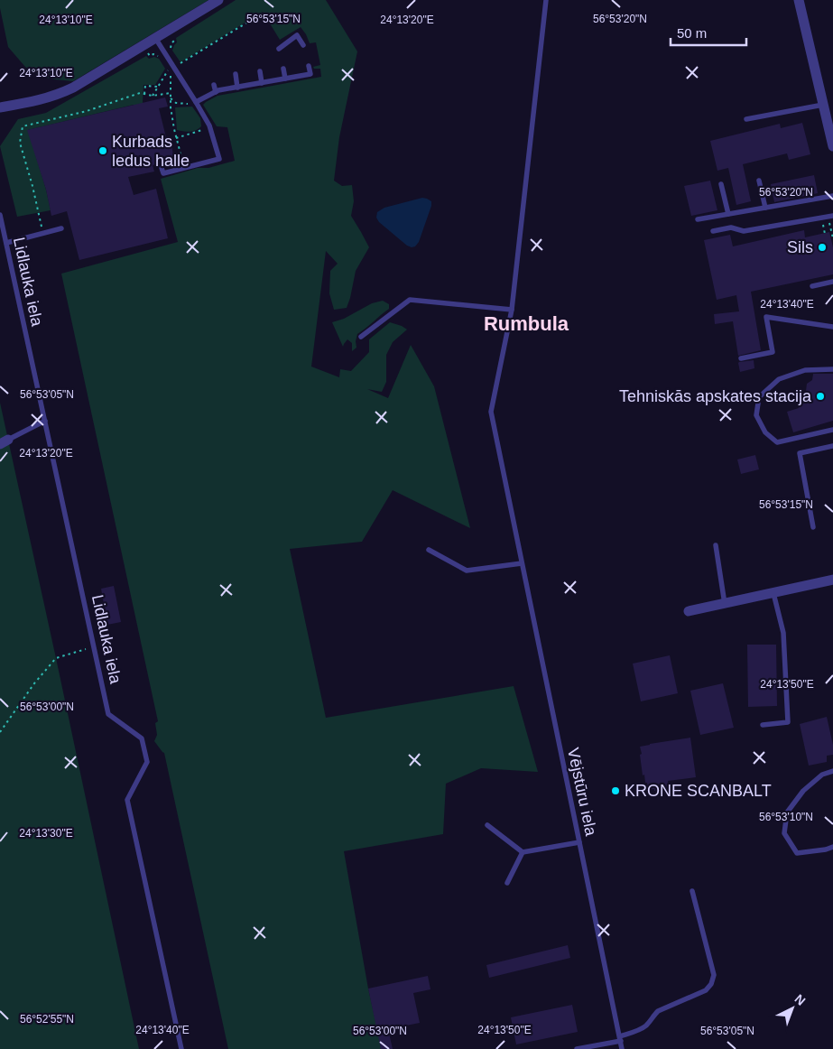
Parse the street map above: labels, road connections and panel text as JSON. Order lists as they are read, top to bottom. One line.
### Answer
{"streets":{"lane":["Lidlauka iela","Vējstūru iela"]},"districts":["Rumbula"],"places":["Kurbads ledus halle","Sils","Tehniskās apskates stacija","KRONE SCANBALT"],"scale_bar":"50 m","north":"top right","coordinates":["56°53'15\"N","56°53'20\"N","24°13'10\"E","24°13'20\"E","24°13'40\"E","56°53'05\"N","24°13'50\"E","56°53'00\"N","56°53'10\"N","24°13'30\"E","56°52'55\"N"]}
